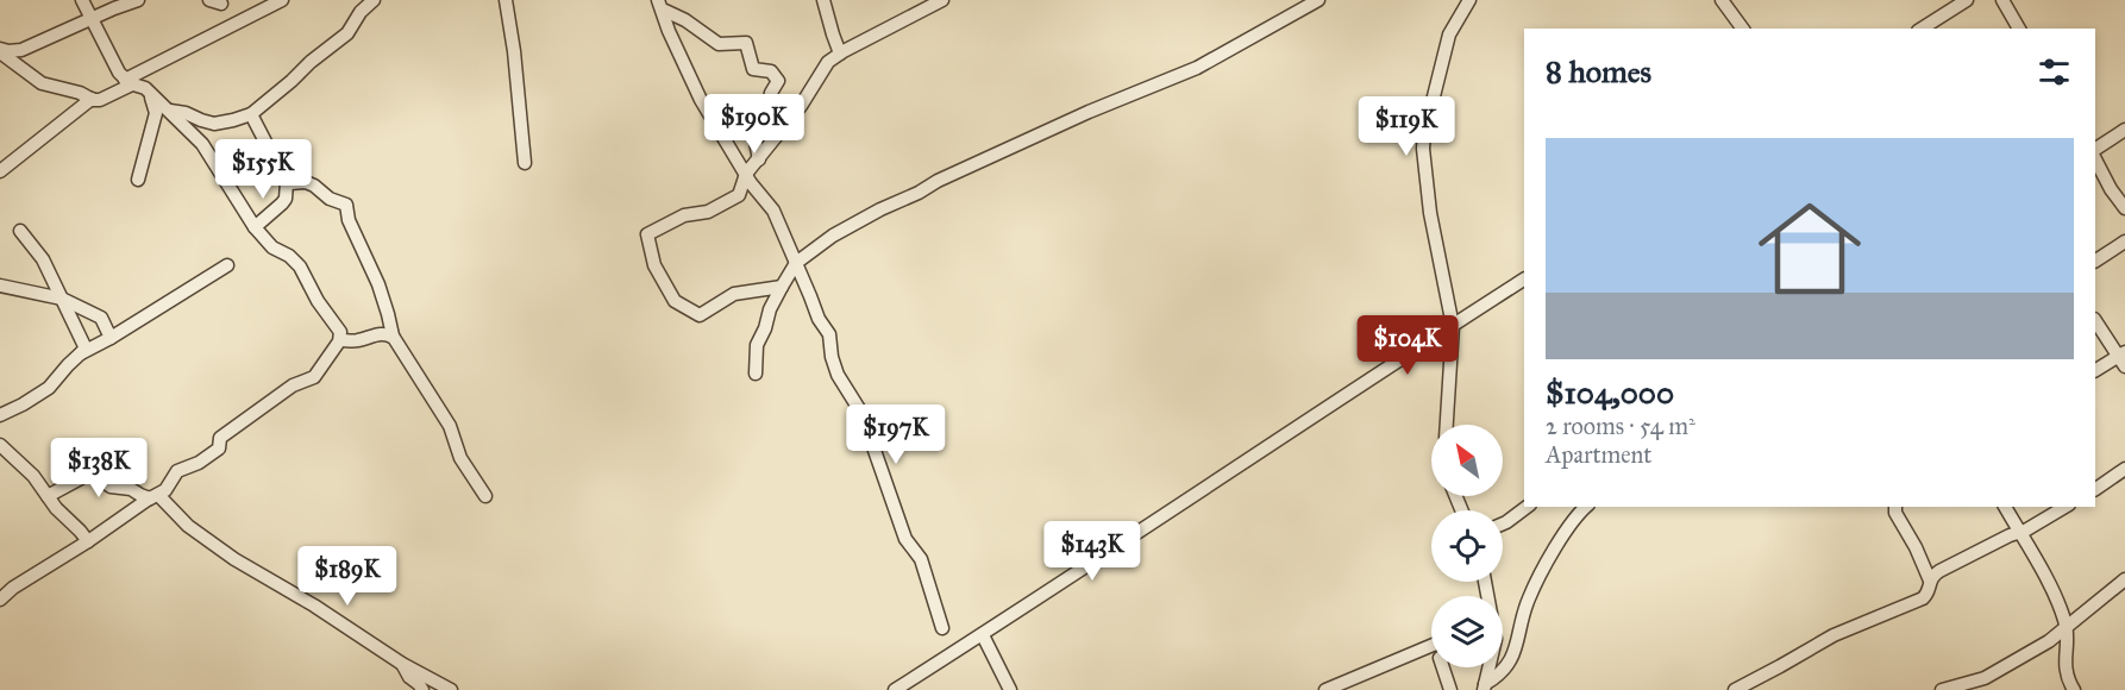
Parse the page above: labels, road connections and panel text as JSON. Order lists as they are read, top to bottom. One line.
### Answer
{"north":"top left","page":{"heading":"8 homes","price":["$190K","$119K","$155K","$104K","$197K","$138K","$143K","$189K"],"list":[{"name":"$104,000","note":"2 rooms · 54 m² · Apartment"}]}}
